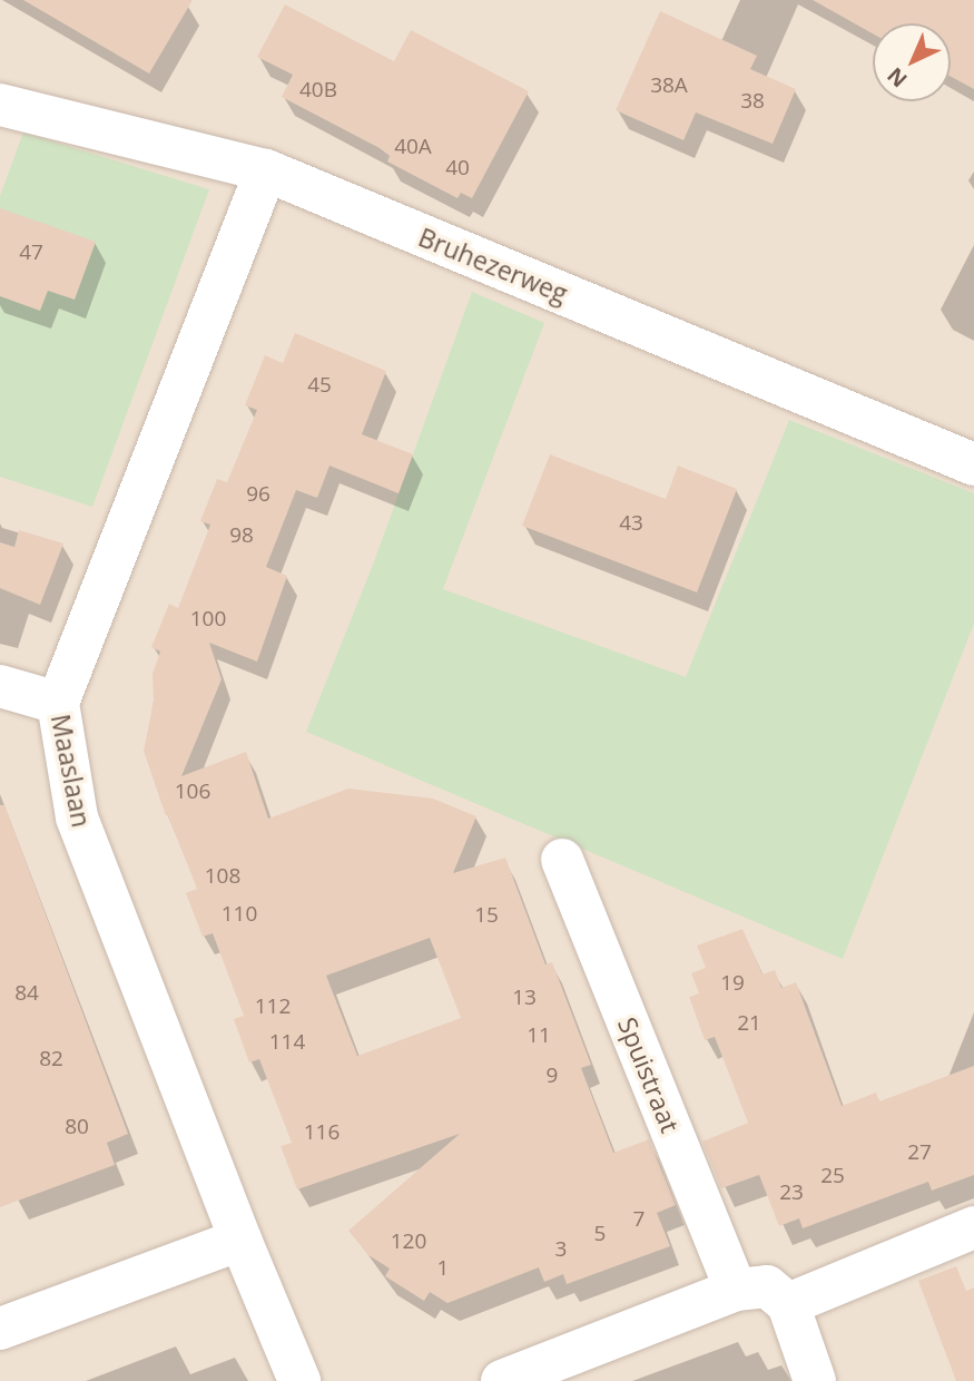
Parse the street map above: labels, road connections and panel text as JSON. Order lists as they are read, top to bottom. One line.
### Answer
{"streets":{"street":["Bruhezerweg","Maaslaan","Spuistraat"]},"crossings":[["Bruhezerweg","Maaslaan"]],"house_numbers":["38A","40B","38","40A","40","47","45","96","43","98","100","106","108","110","15","19","84","13","112","21","11","114","82","9","80","116","27","25","23","7","5","120","3","1"],"north":"bottom left"}
